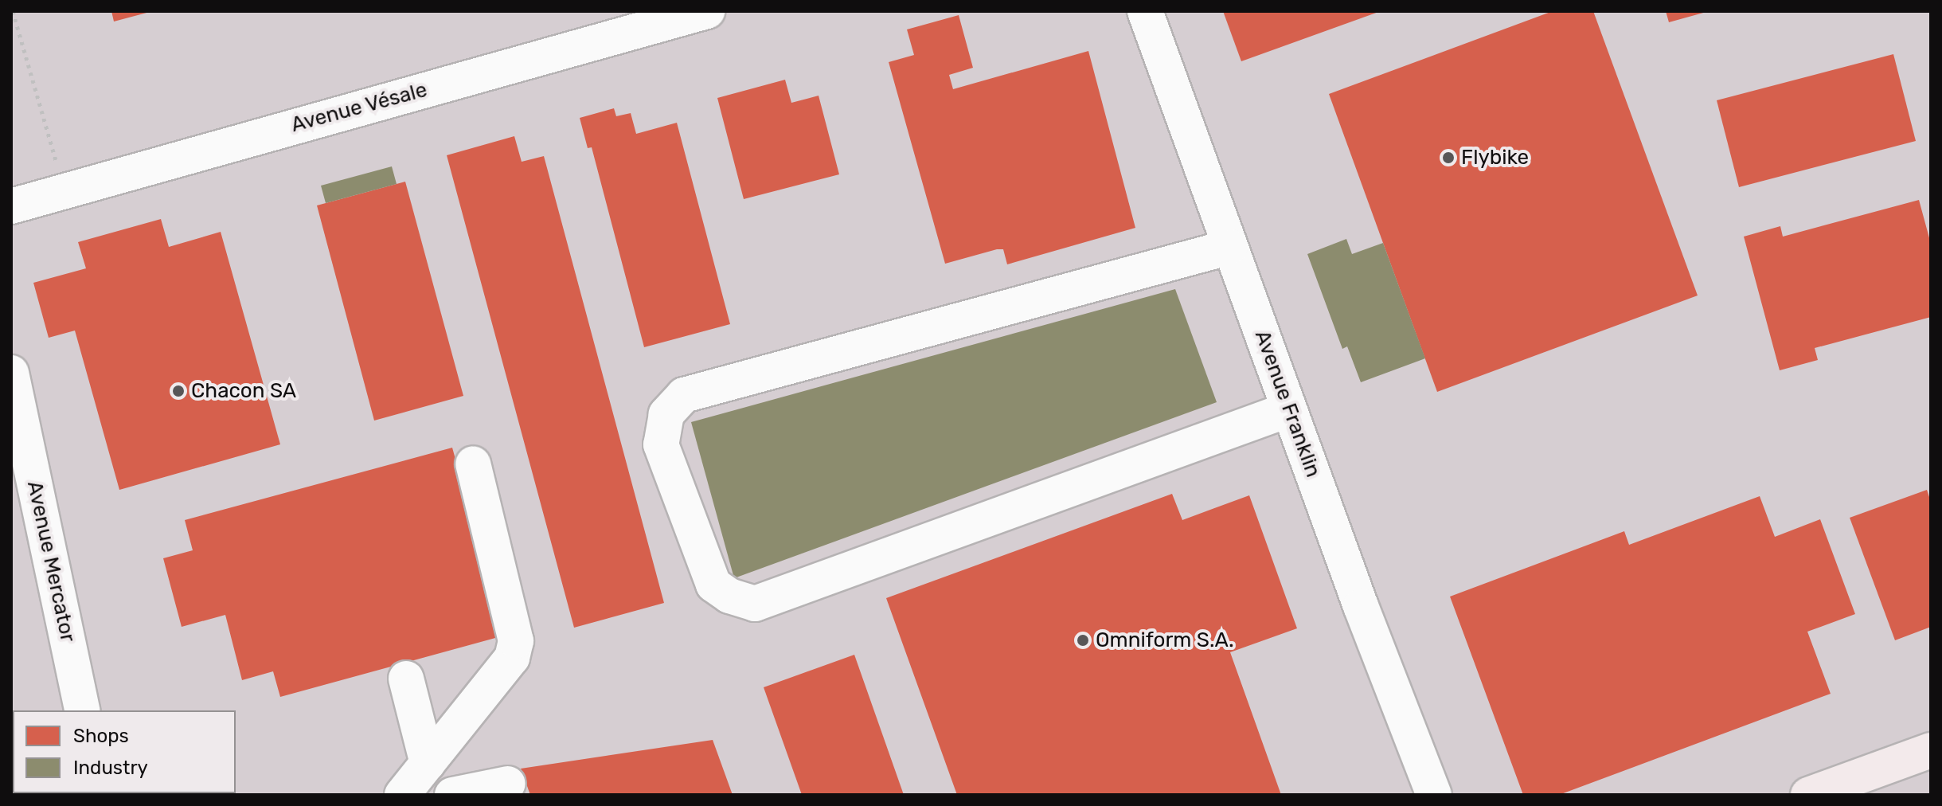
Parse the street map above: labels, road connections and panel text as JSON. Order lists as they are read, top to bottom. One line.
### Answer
{"streets":{"street":["Avenue Vésale","Avenue Franklin","Avenue Mercator"]},"places":["Flybike","Chacon SA","Omniform S.A."],"legend":["Shops","Industry"]}
